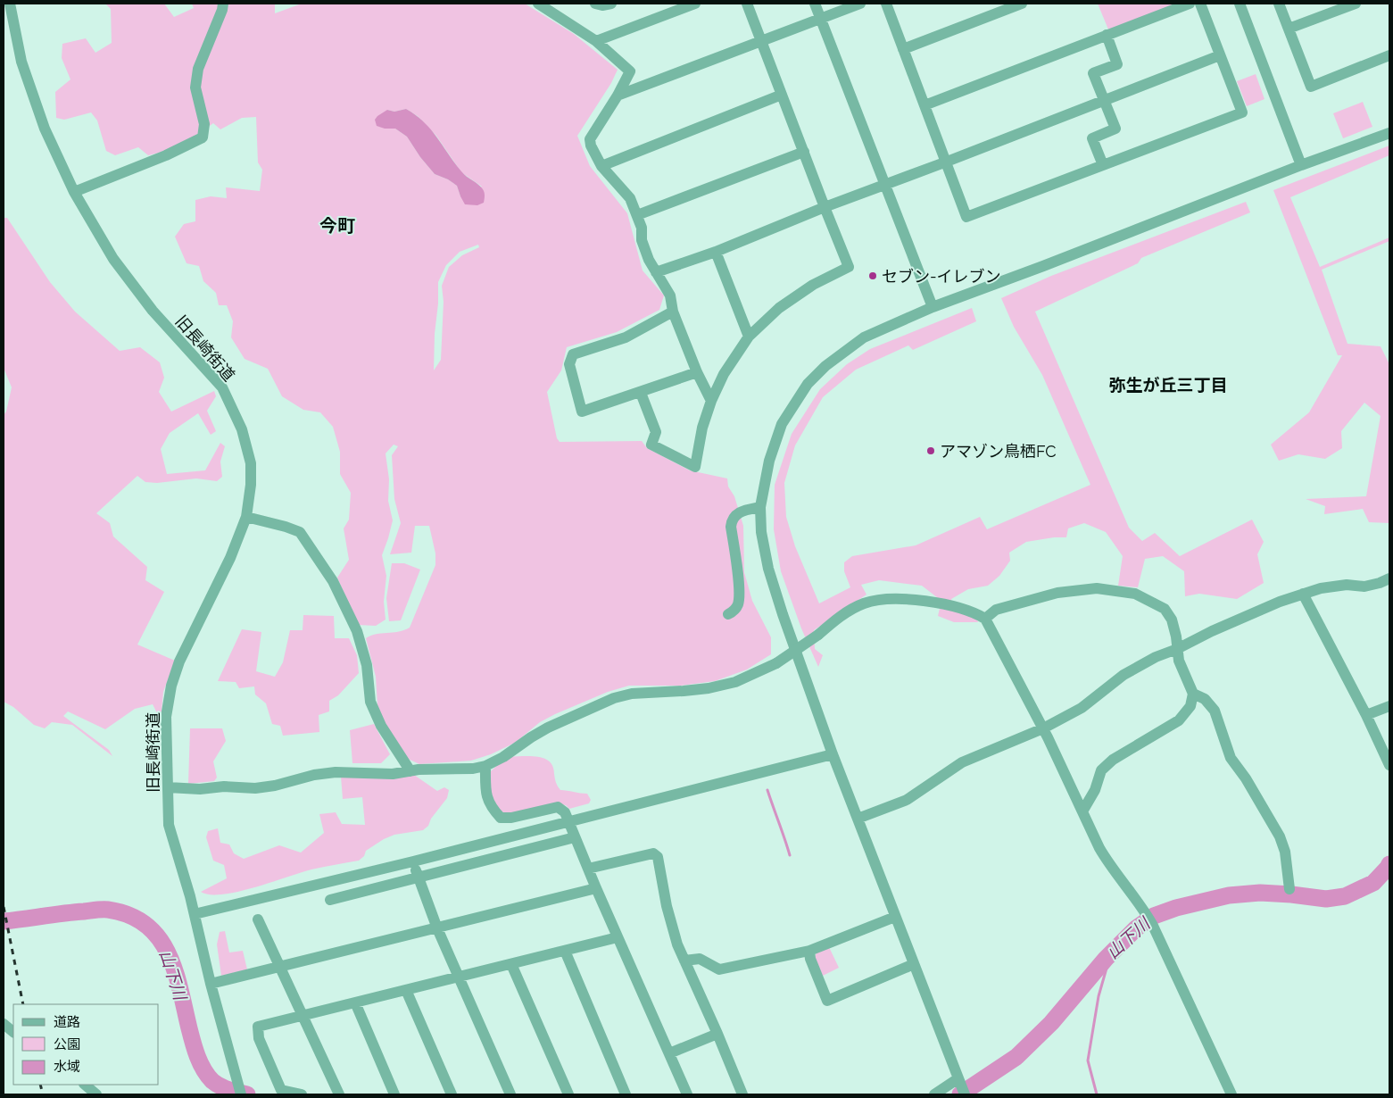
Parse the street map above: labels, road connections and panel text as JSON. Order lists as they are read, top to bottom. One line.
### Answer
{"streets":{"street":["旧長崎街道"]},"districts":["今町","弥生が丘三丁目"],"water":["山下川"],"places":["セブン-イレブン","アマゾン鳥栖FC"],"legend":["道路","公園","水域"]}
